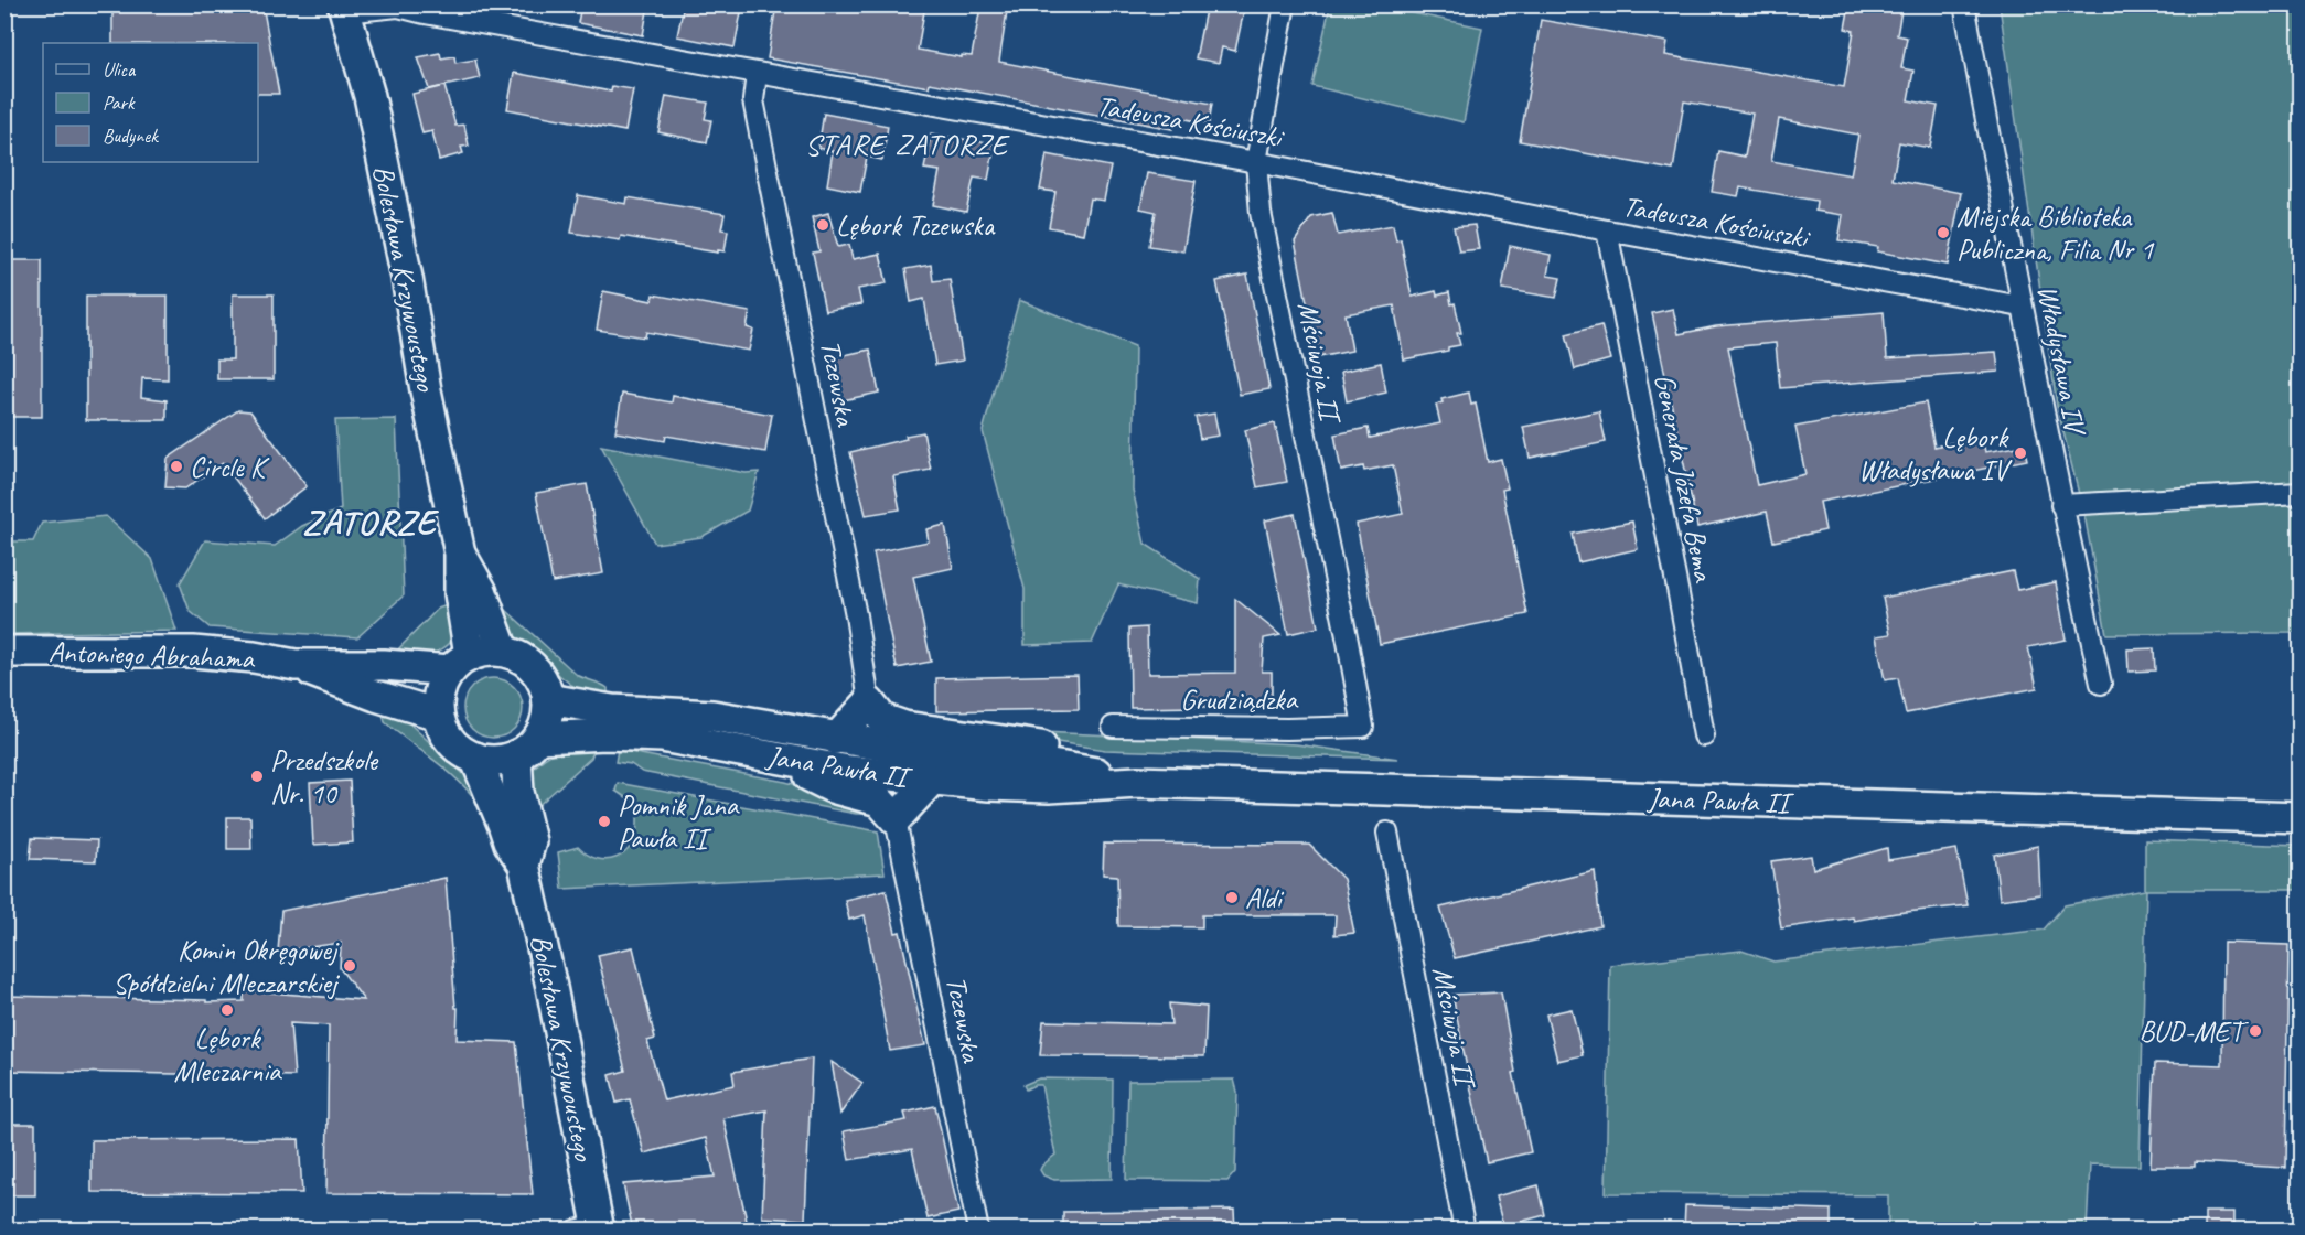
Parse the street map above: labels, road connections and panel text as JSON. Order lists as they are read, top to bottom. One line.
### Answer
{"streets":{"main road":["Bolesława Krzywoustego","Antoniego Abrahama","Jana Pawła II"],"street":["Tadeusza Kościuszki","Władysława IV","Mściwoja II","Tczewska","Generała Józefa Bema","Grudziądzka"]},"crossings":[["Tadeusza Kościuszki","Bolesława Krzywoustego"],["Tadeusza Kościuszki","Władysława IV"],["Tadeusza Kościuszki","Mściwoja II"],["Tadeusza Kościuszki","Tczewska"],["Tadeusza Kościuszki","Generała Józefa Bema"],["Bolesława Krzywoustego","Antoniego Abrahama"],["Bolesława Krzywoustego","Jana Pawła II"],["Mściwoja II","Grudziądzka"],["Antoniego Abrahama","Jana Pawła II"]],"districts":["STARE ZATORZE","ZATORZE"],"places":["Lębork Tczewska","Miejska Biblioteka Publiczna, Filia Nr 1","Lębork Władysława IV","Circle K","Przedszkole Nr. 10","Pomnik Jana Pawła II","Aldi","Komin Okręgowej Spółdzielni Mleczarskiej","Lębork Mleczarnia","BUD-MET"],"legend":["Ulica","Park","Budynek"]}
